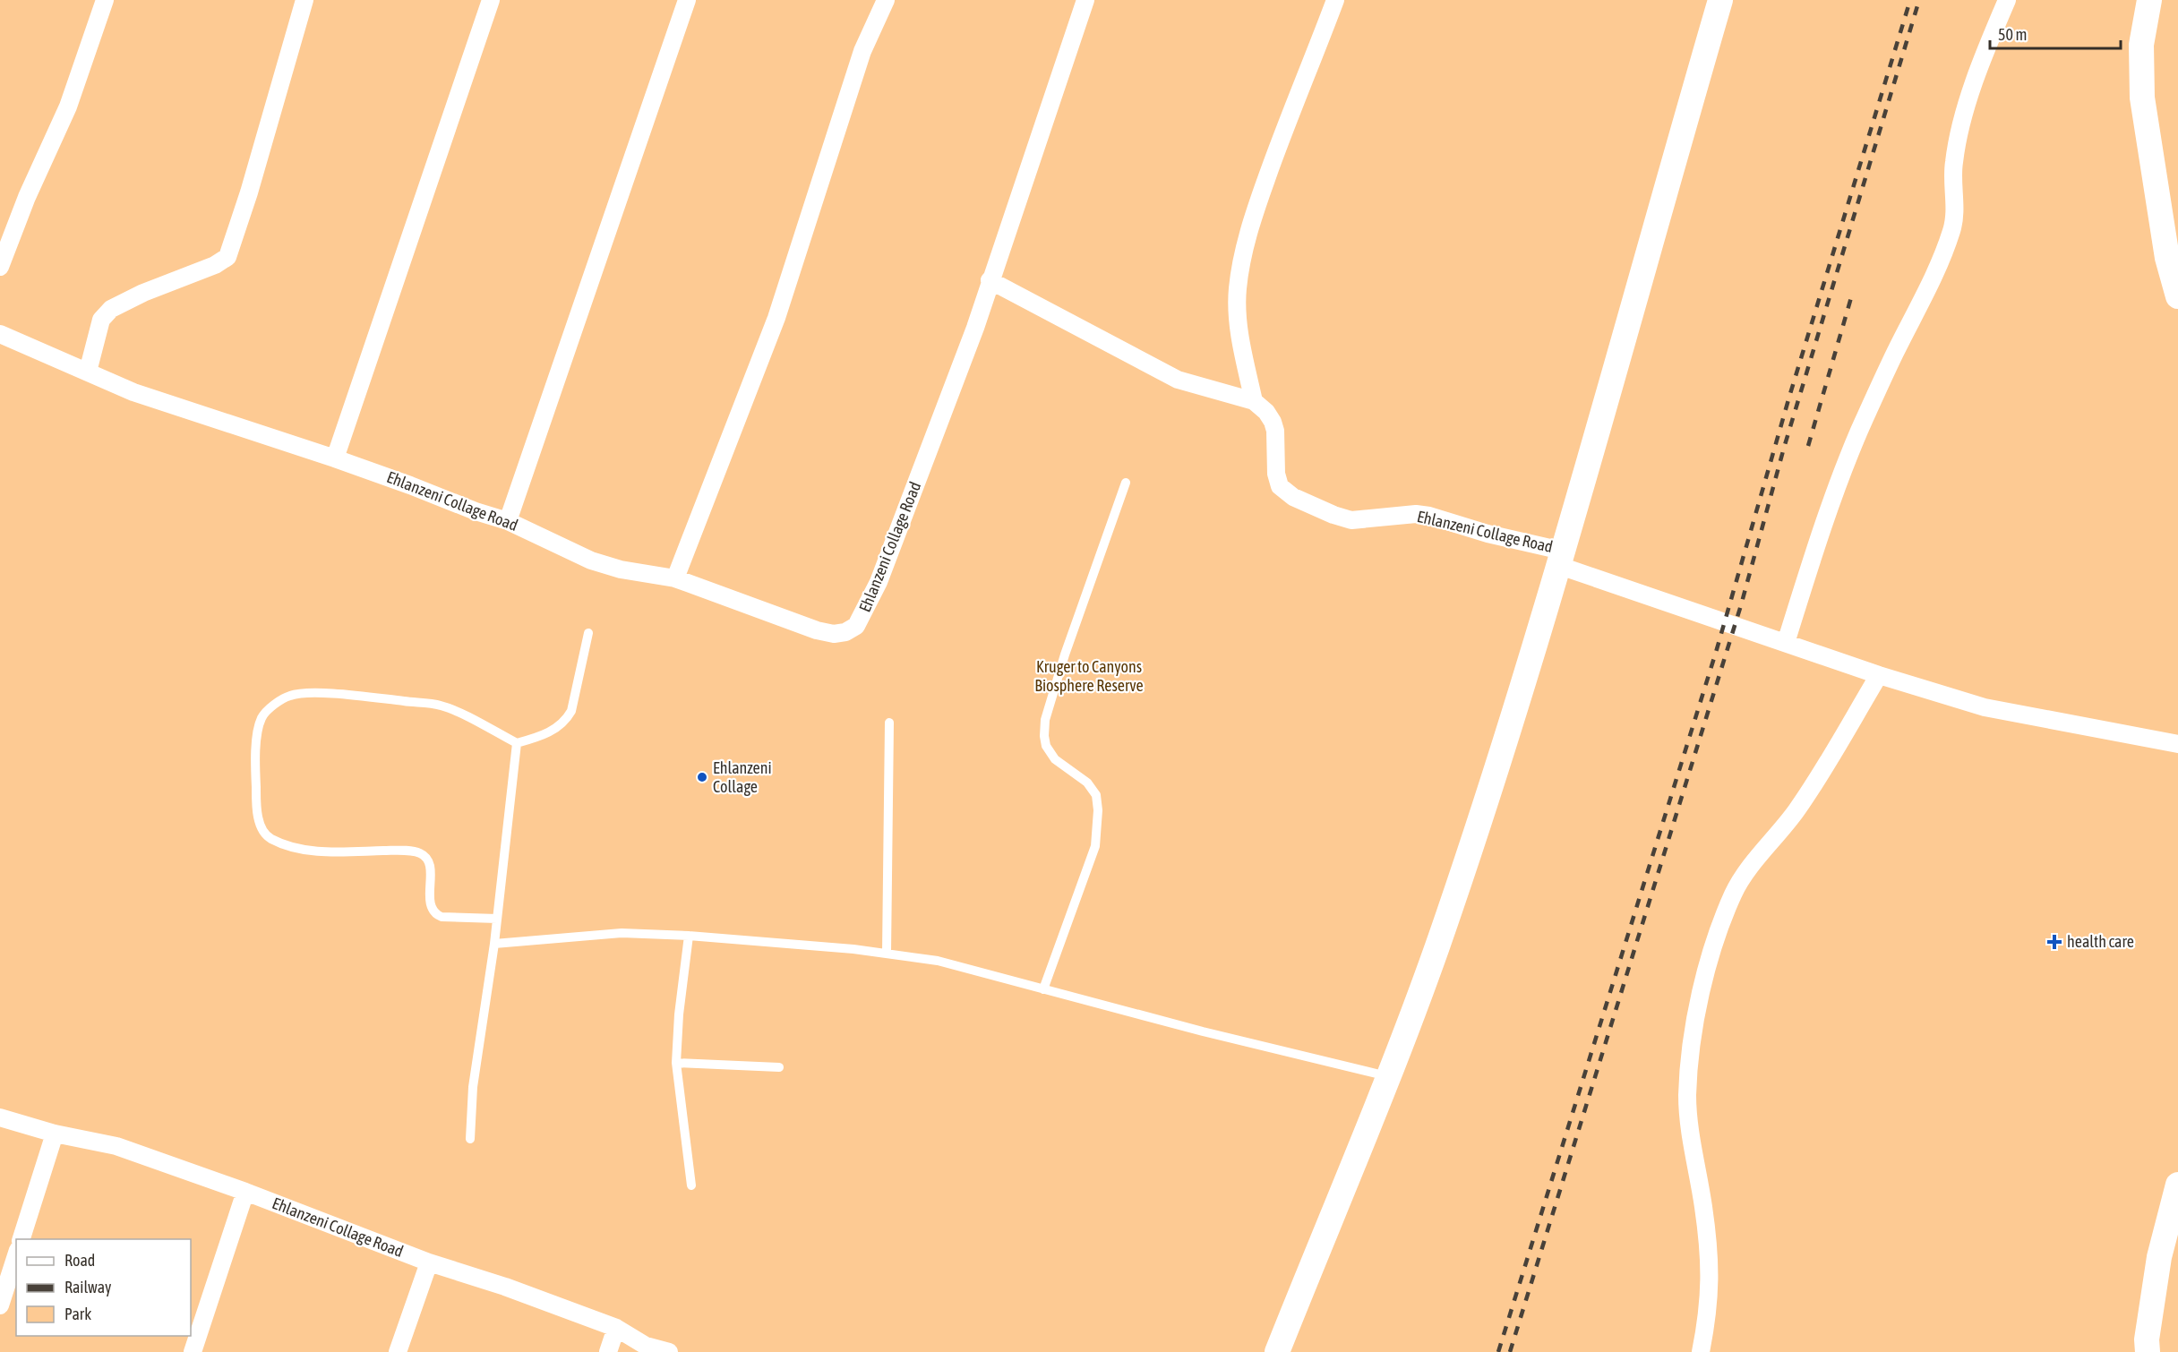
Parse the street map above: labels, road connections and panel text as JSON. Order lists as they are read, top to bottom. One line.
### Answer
{"streets":{"street":["Ehlanzeni Collage Road"]},"parks":["Kruger to Canyons Biosphere Reserve"],"places":{"other":["Ehlanzeni Collage"],"health":["health care"]},"legend":["Road","Railway","Park"],"scale_bar":"50 m"}
